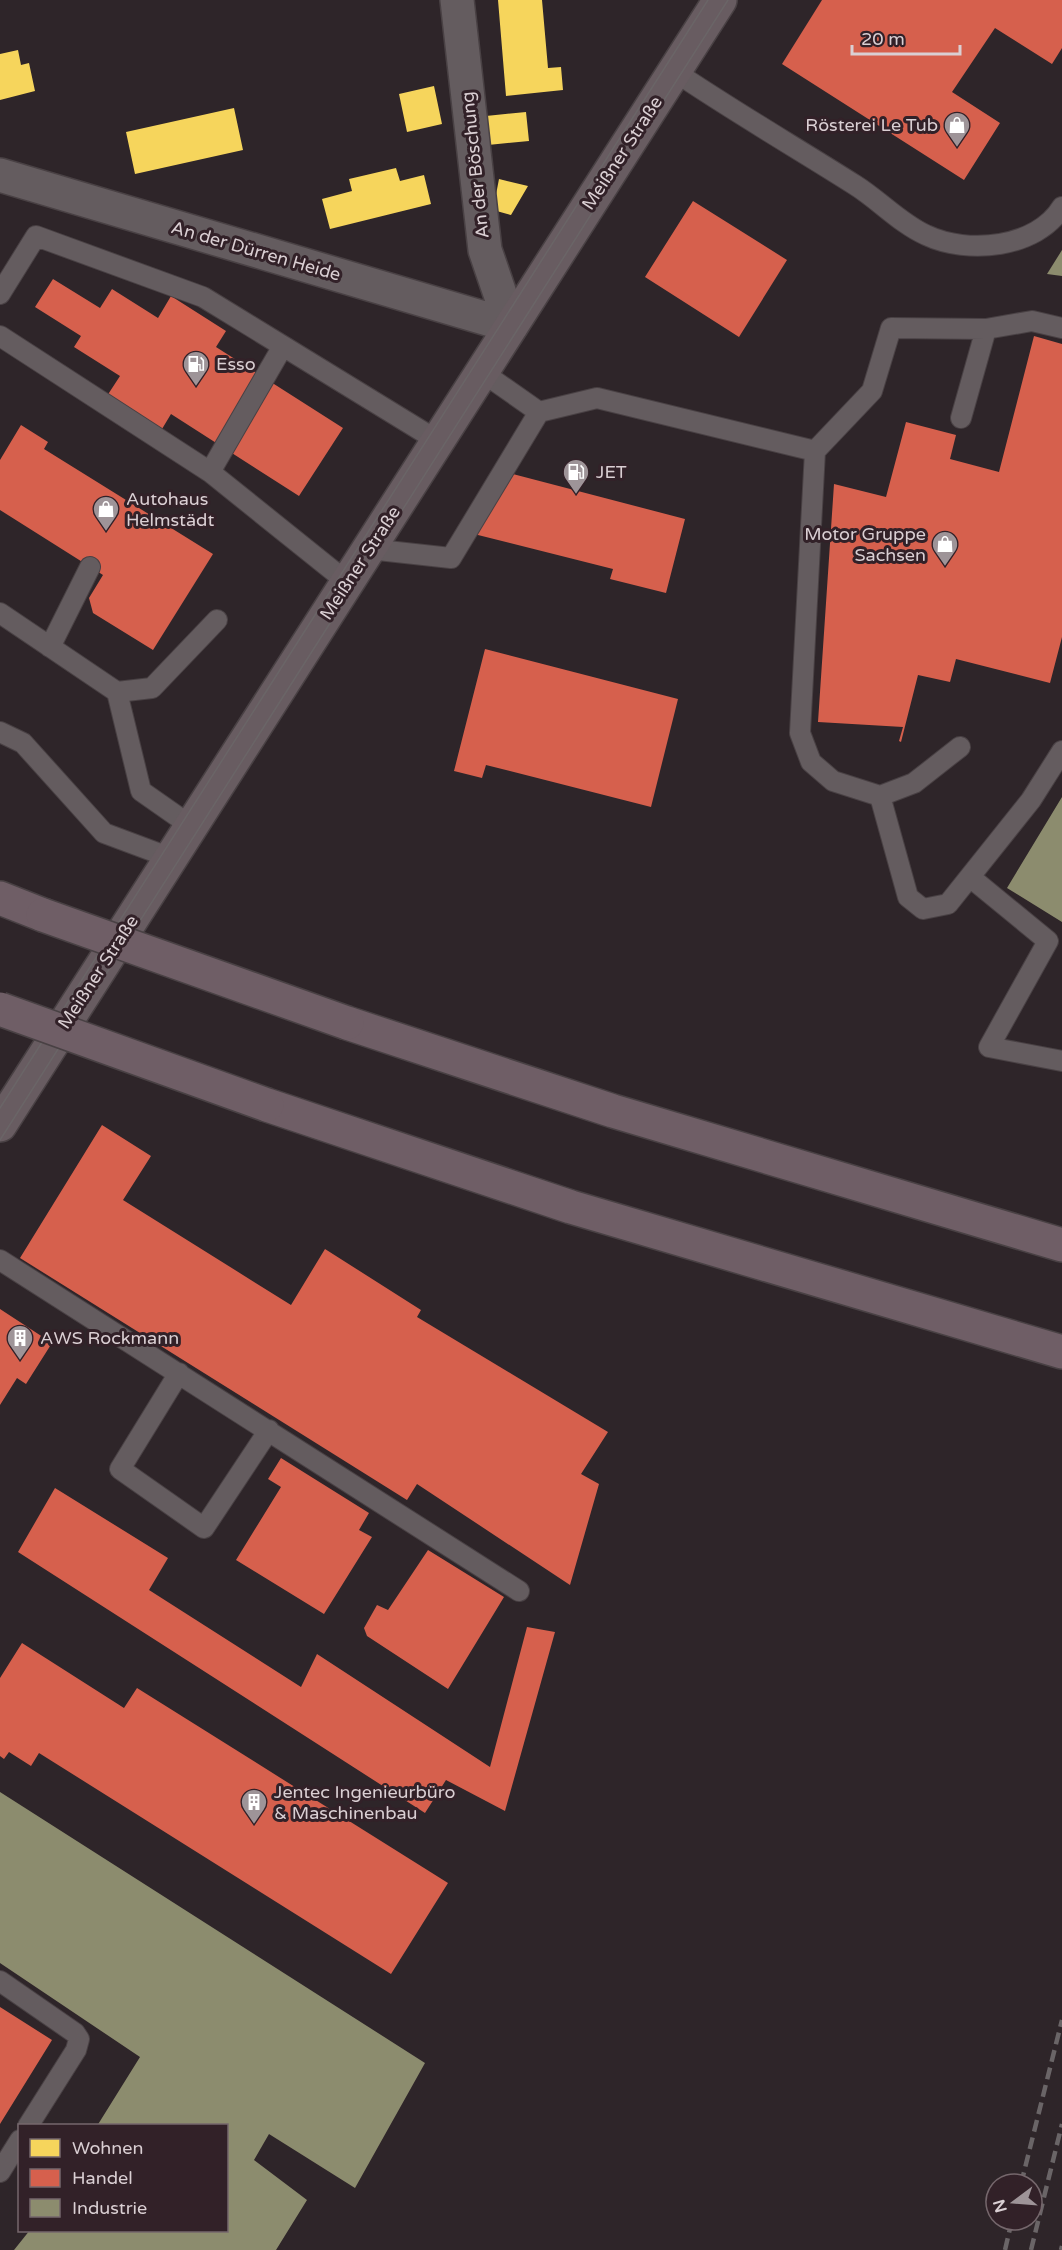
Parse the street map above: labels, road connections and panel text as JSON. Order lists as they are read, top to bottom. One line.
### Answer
{"streets":{"main road":["Meißner Straße"],"street":["An der Böschung","An der Dürren Heide"]},"crossings":[["Meißner Straße","An der Böschung"],["Meißner Straße","An der Dürren Heide"],["An der Böschung","An der Dürren Heide"]],"places":{"shop":["Rösterei Le Tub","Autohaus Helmstädt","Motor Gruppe Sachsen"],"fuel station":["Esso","JET"],"building":["AWS Rockmann","Jentec Ingenieurbüro & Maschinenbau"]},"legend":["Wohnen","Handel","Industrie"],"scale_bar":"20 m","north":"left"}
